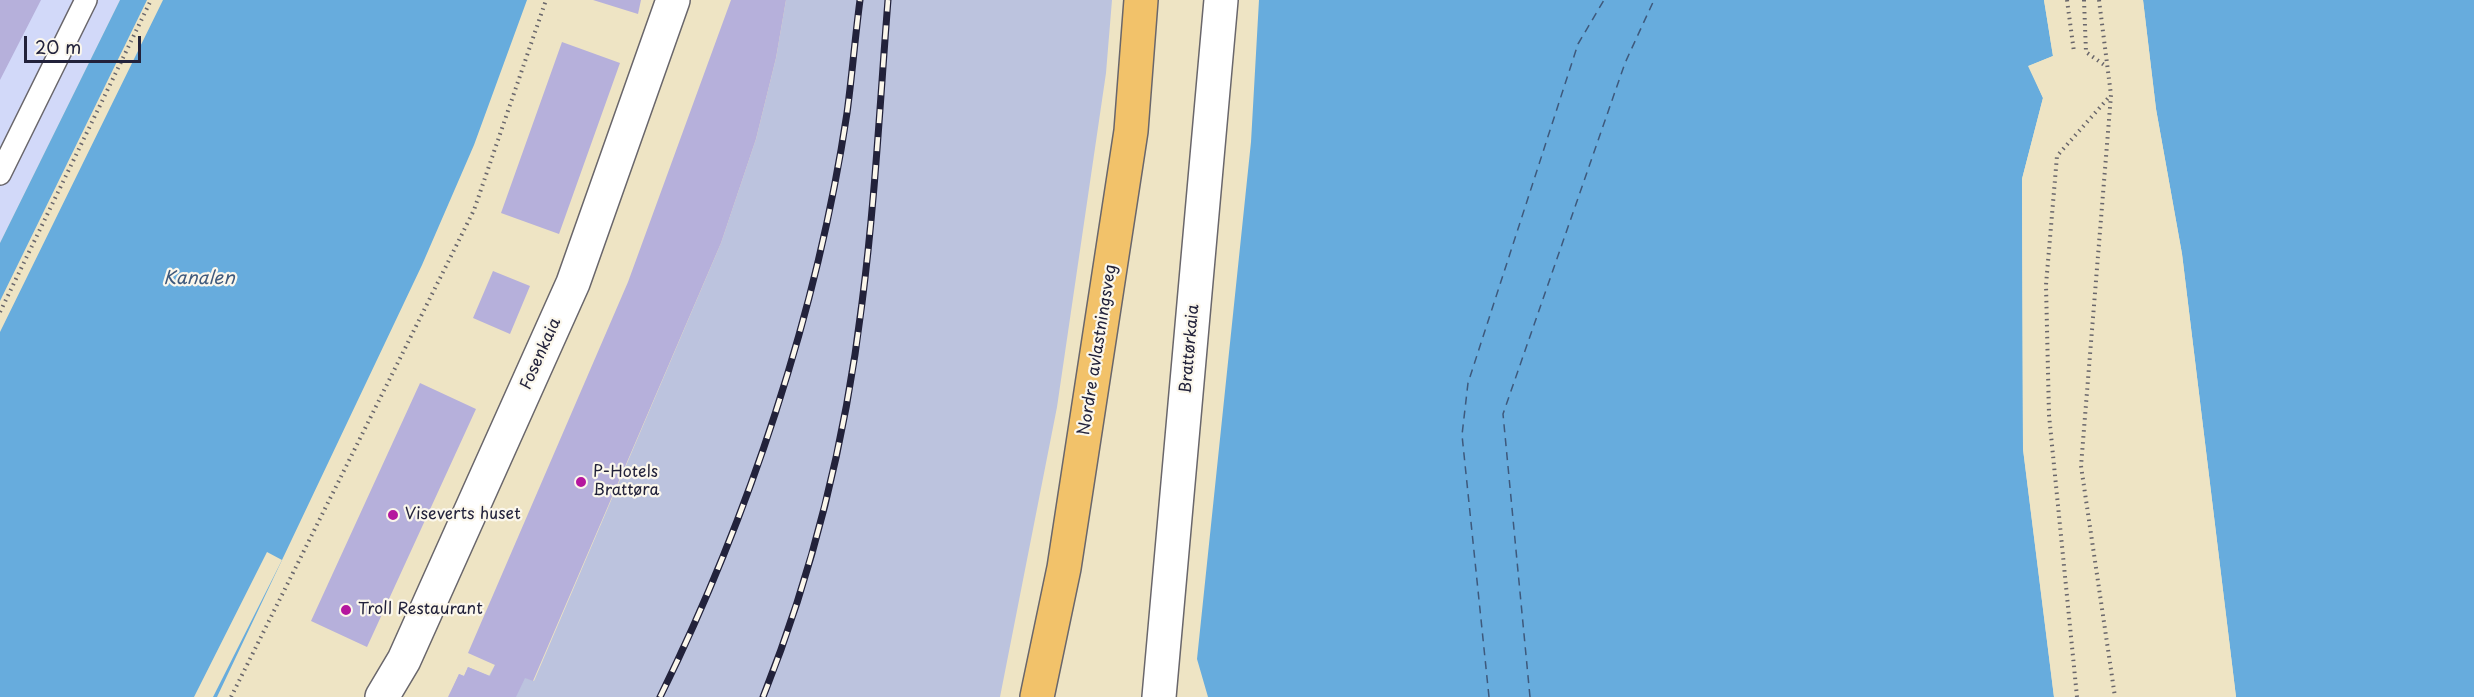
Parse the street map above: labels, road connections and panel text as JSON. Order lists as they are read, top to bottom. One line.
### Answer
{"streets":{"highway":["Nordre avlastningsveg"],"street":["Brattørkaia","Fosenkaia"]},"water":["Kanalen"],"places":["P-Hotels Brattøra","Viseverts huset","Troll Restaurant"],"scale_bar":"20 m"}
